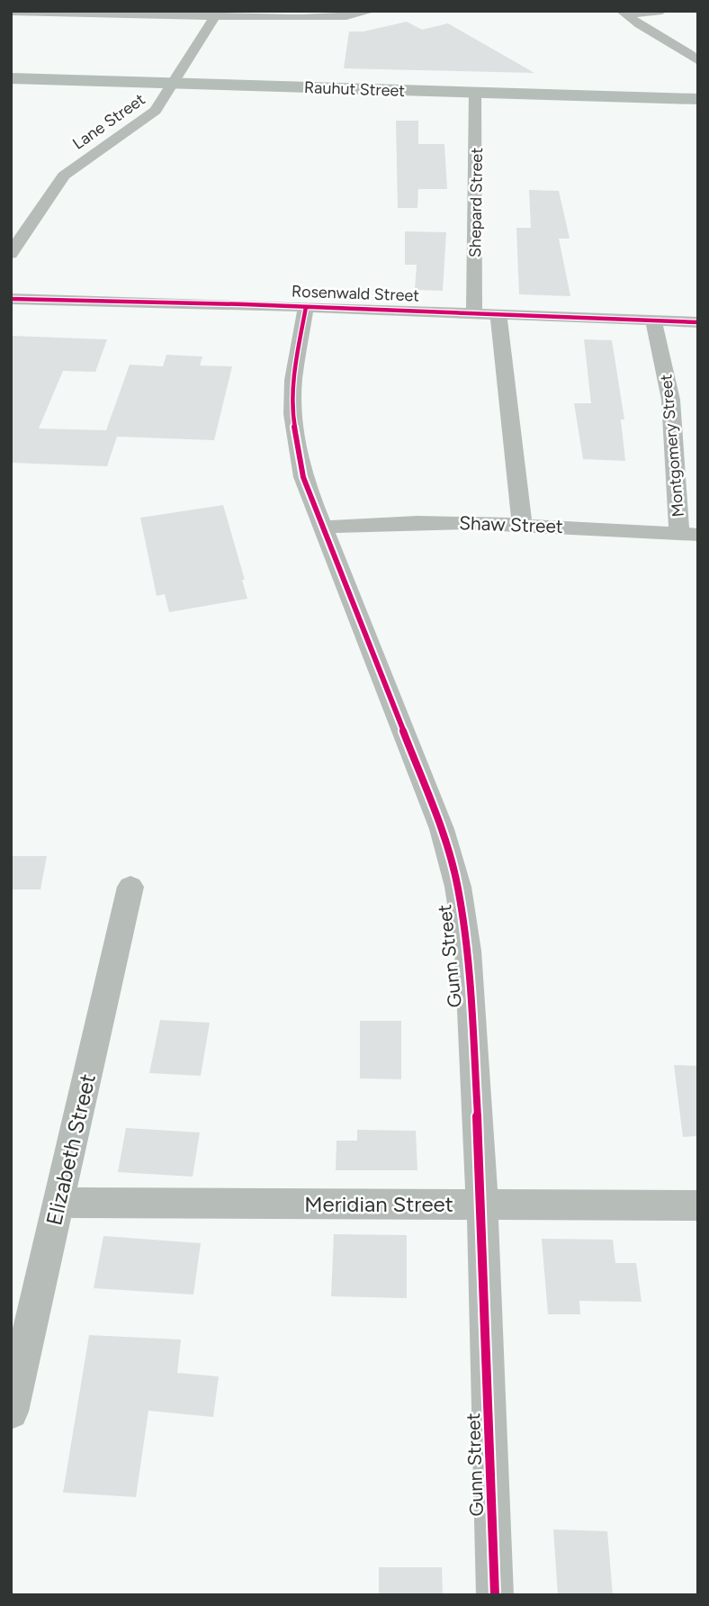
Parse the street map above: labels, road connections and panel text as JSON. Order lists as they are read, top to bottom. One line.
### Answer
{"streets":{"main road":["Rauhut Street"],"street":["Lane Street","Shepard Street","Rosenwald Street","Montgomery Street","Shaw Street","Gunn Street","Elizabeth Street","Meridian Street"]},"crossings":[["Rauhut Street","Lane Street"],["Rauhut Street","Shepard Street"],["Shepard Street","Rosenwald Street"],["Rosenwald Street","Montgomery Street"],["Rosenwald Street","Gunn Street"],["Montgomery Street","Shaw Street"],["Shaw Street","Gunn Street"],["Gunn Street","Meridian Street"],["Elizabeth Street","Meridian Street"]]}
